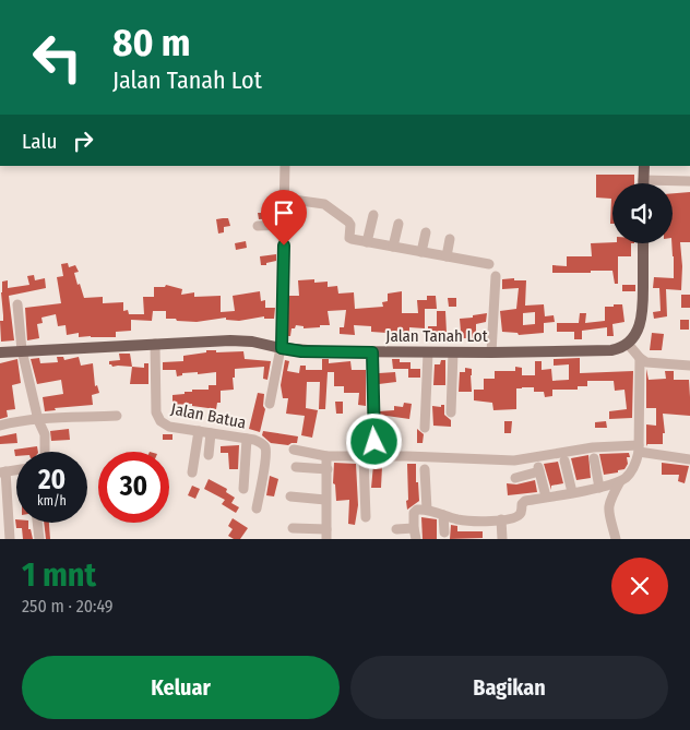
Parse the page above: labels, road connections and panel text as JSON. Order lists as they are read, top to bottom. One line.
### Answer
{"streets":{"main road":["Jalan Tanah Lot"],"street":["Jalan Batua"]},"crossings":[["Jalan Tanah Lot","Jalan Batua"]],"page":{"turn":["80 m","Jalan Tanah Lot"],"then":"Lalu","speed":"20 km/h","limit":"30","heading":["1 mnt","250 m · 20:49"],"buttons":["Keluar","Bagikan"]}}
